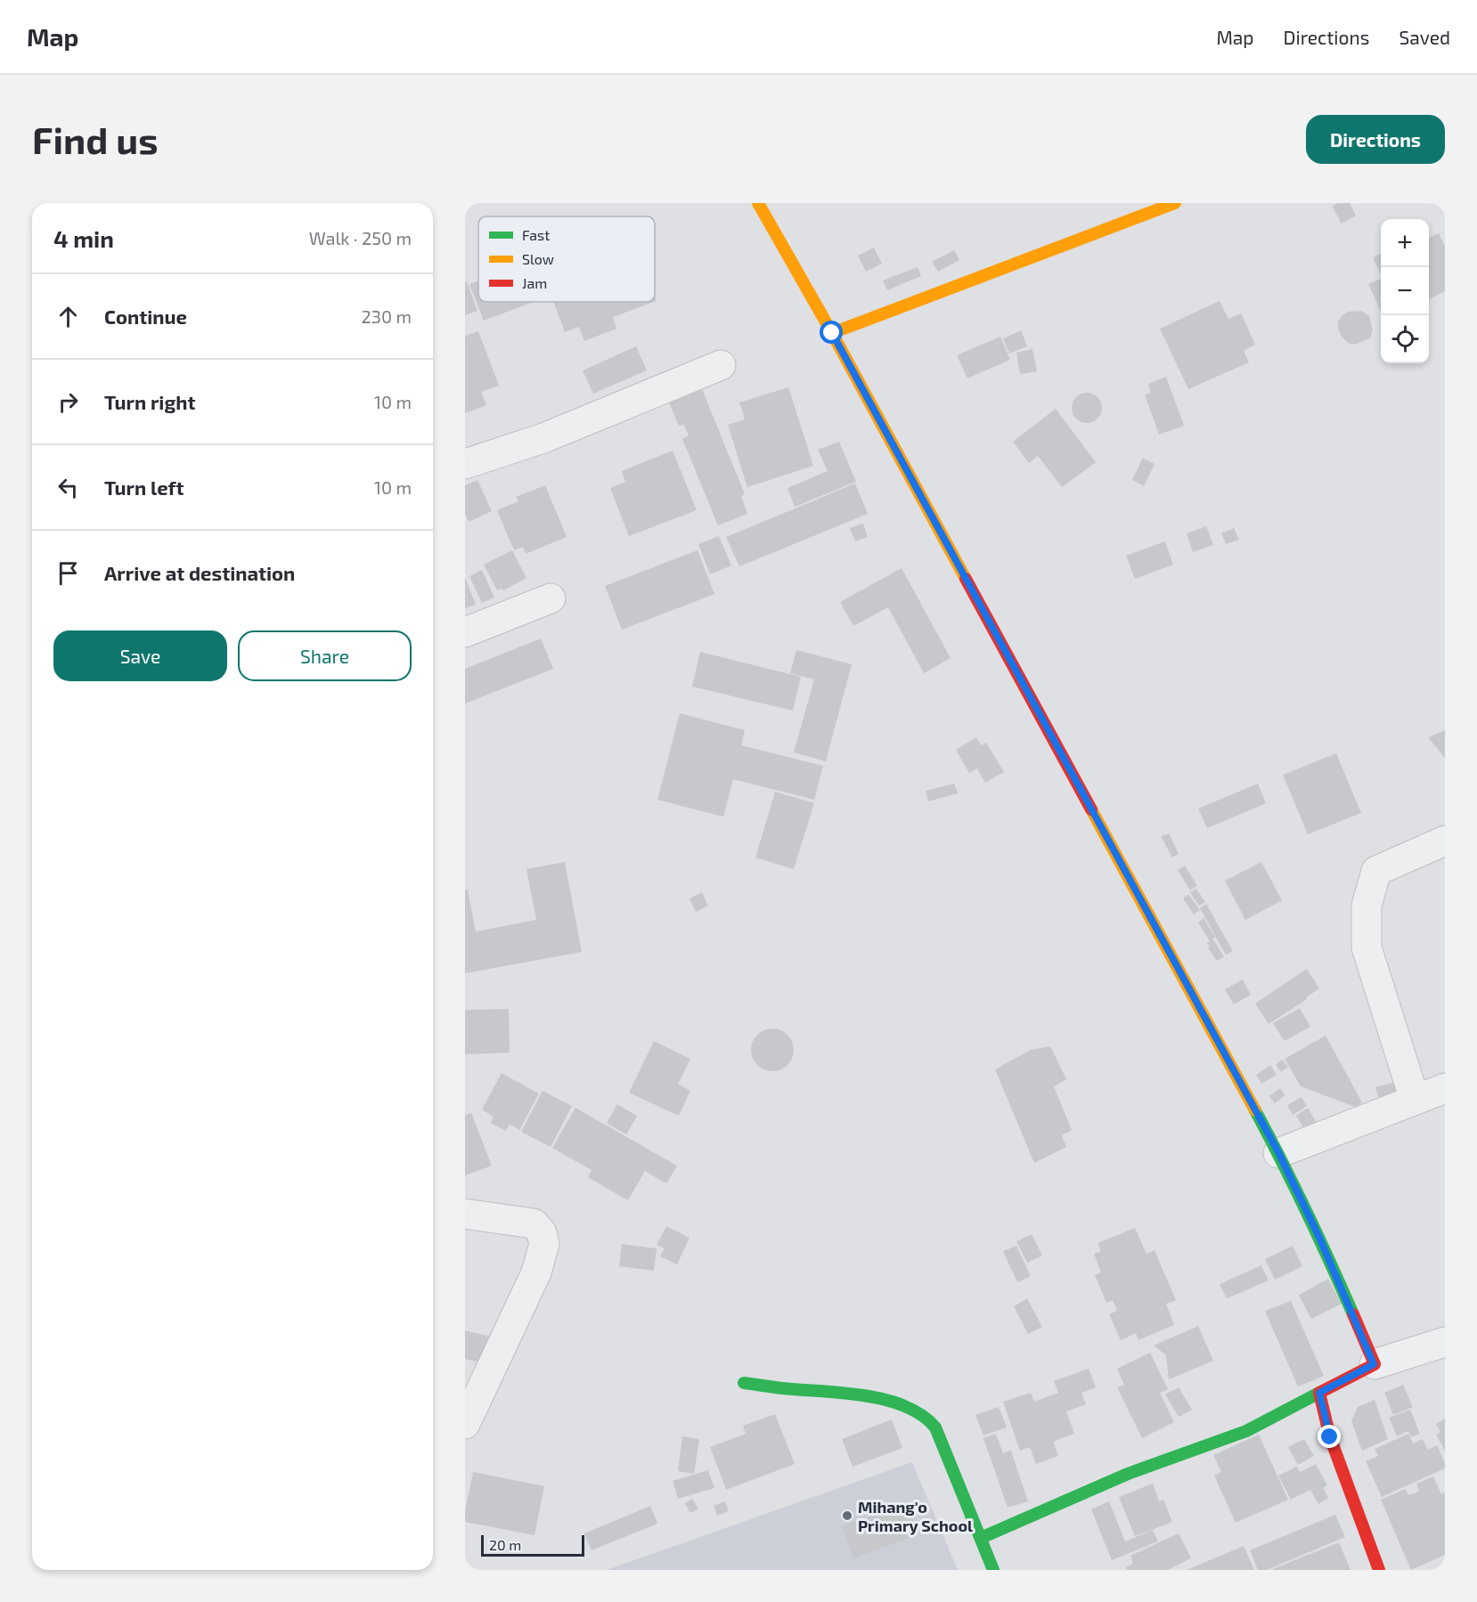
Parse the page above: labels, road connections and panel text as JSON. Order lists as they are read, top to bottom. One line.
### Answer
{"places":["Mihang'o Primary School"],"legend":["Fast","Slow","Jam"],"scale_bar":"20 m","page":{"header":"Map","nav":["Map","Directions","Saved"],"buttons":["Directions",["Save","Share"]],"title":"Find us","heading":["4 min","Walk · 250 m"],"map_buttons":["+","−"],"list":[["Continue","230 m"],["Turn right","10 m"],["Turn left","10 m"],"Arrive at destination"],"scale":"20 m"}}
